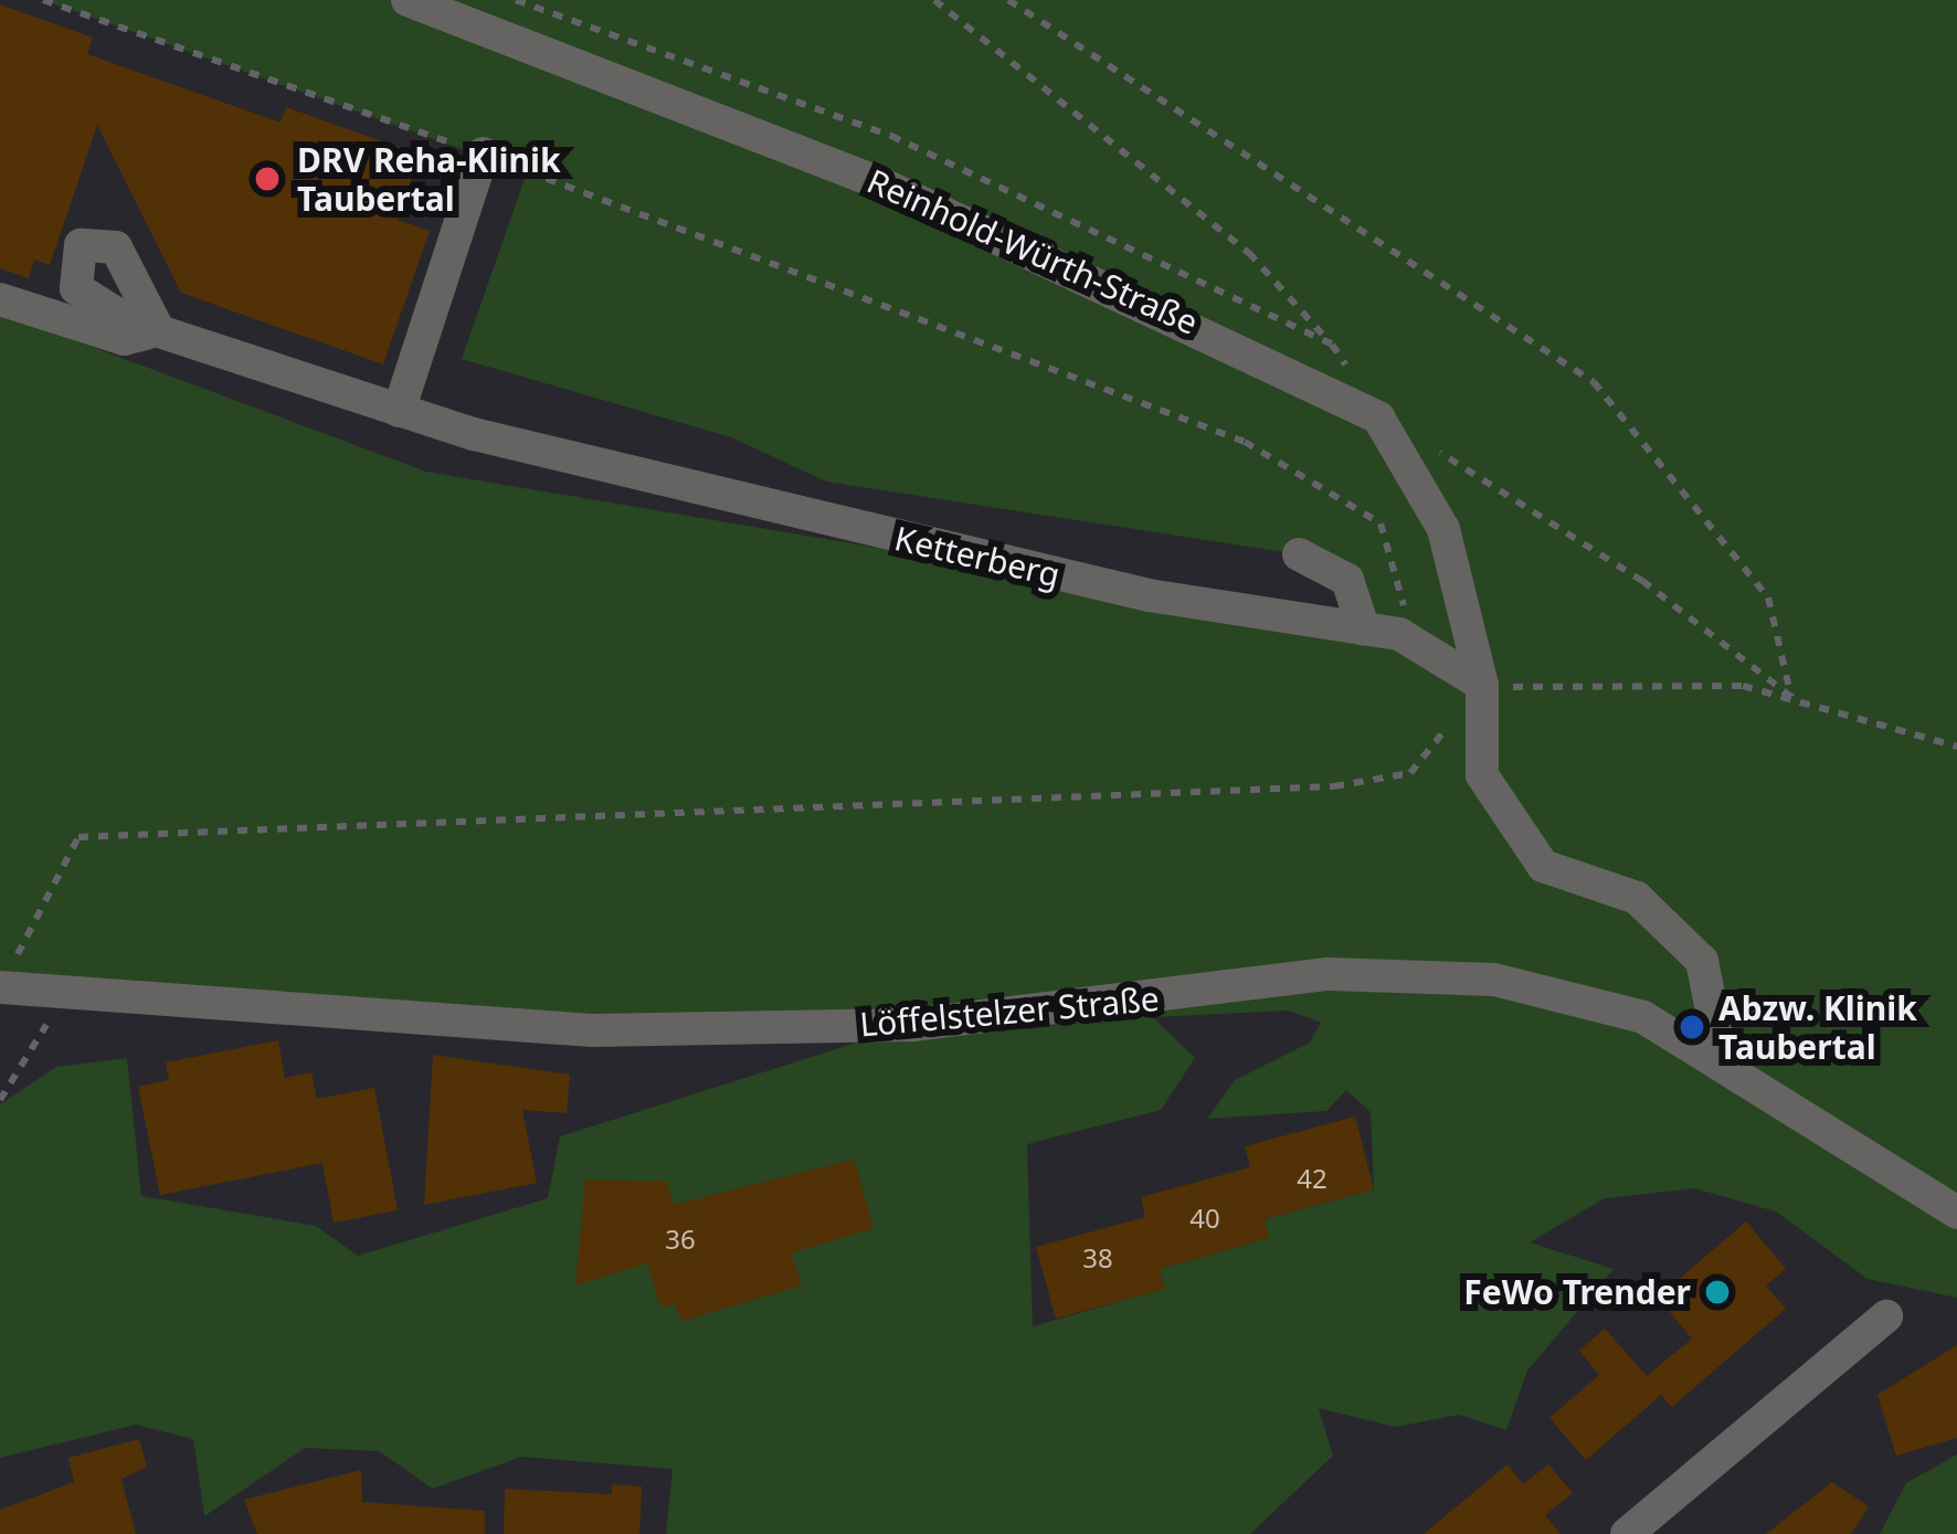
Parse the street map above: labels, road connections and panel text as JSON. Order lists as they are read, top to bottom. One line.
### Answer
{"streets":{"street":["Reinhold-Würth-Straße","Ketterberg","Löffelstelzer Straße"]},"places":["DRV Reha-Klinik Taubertal","Abzw. Klinik Taubertal","FeWo Trender"],"house_numbers":["42","40","36","38"]}
